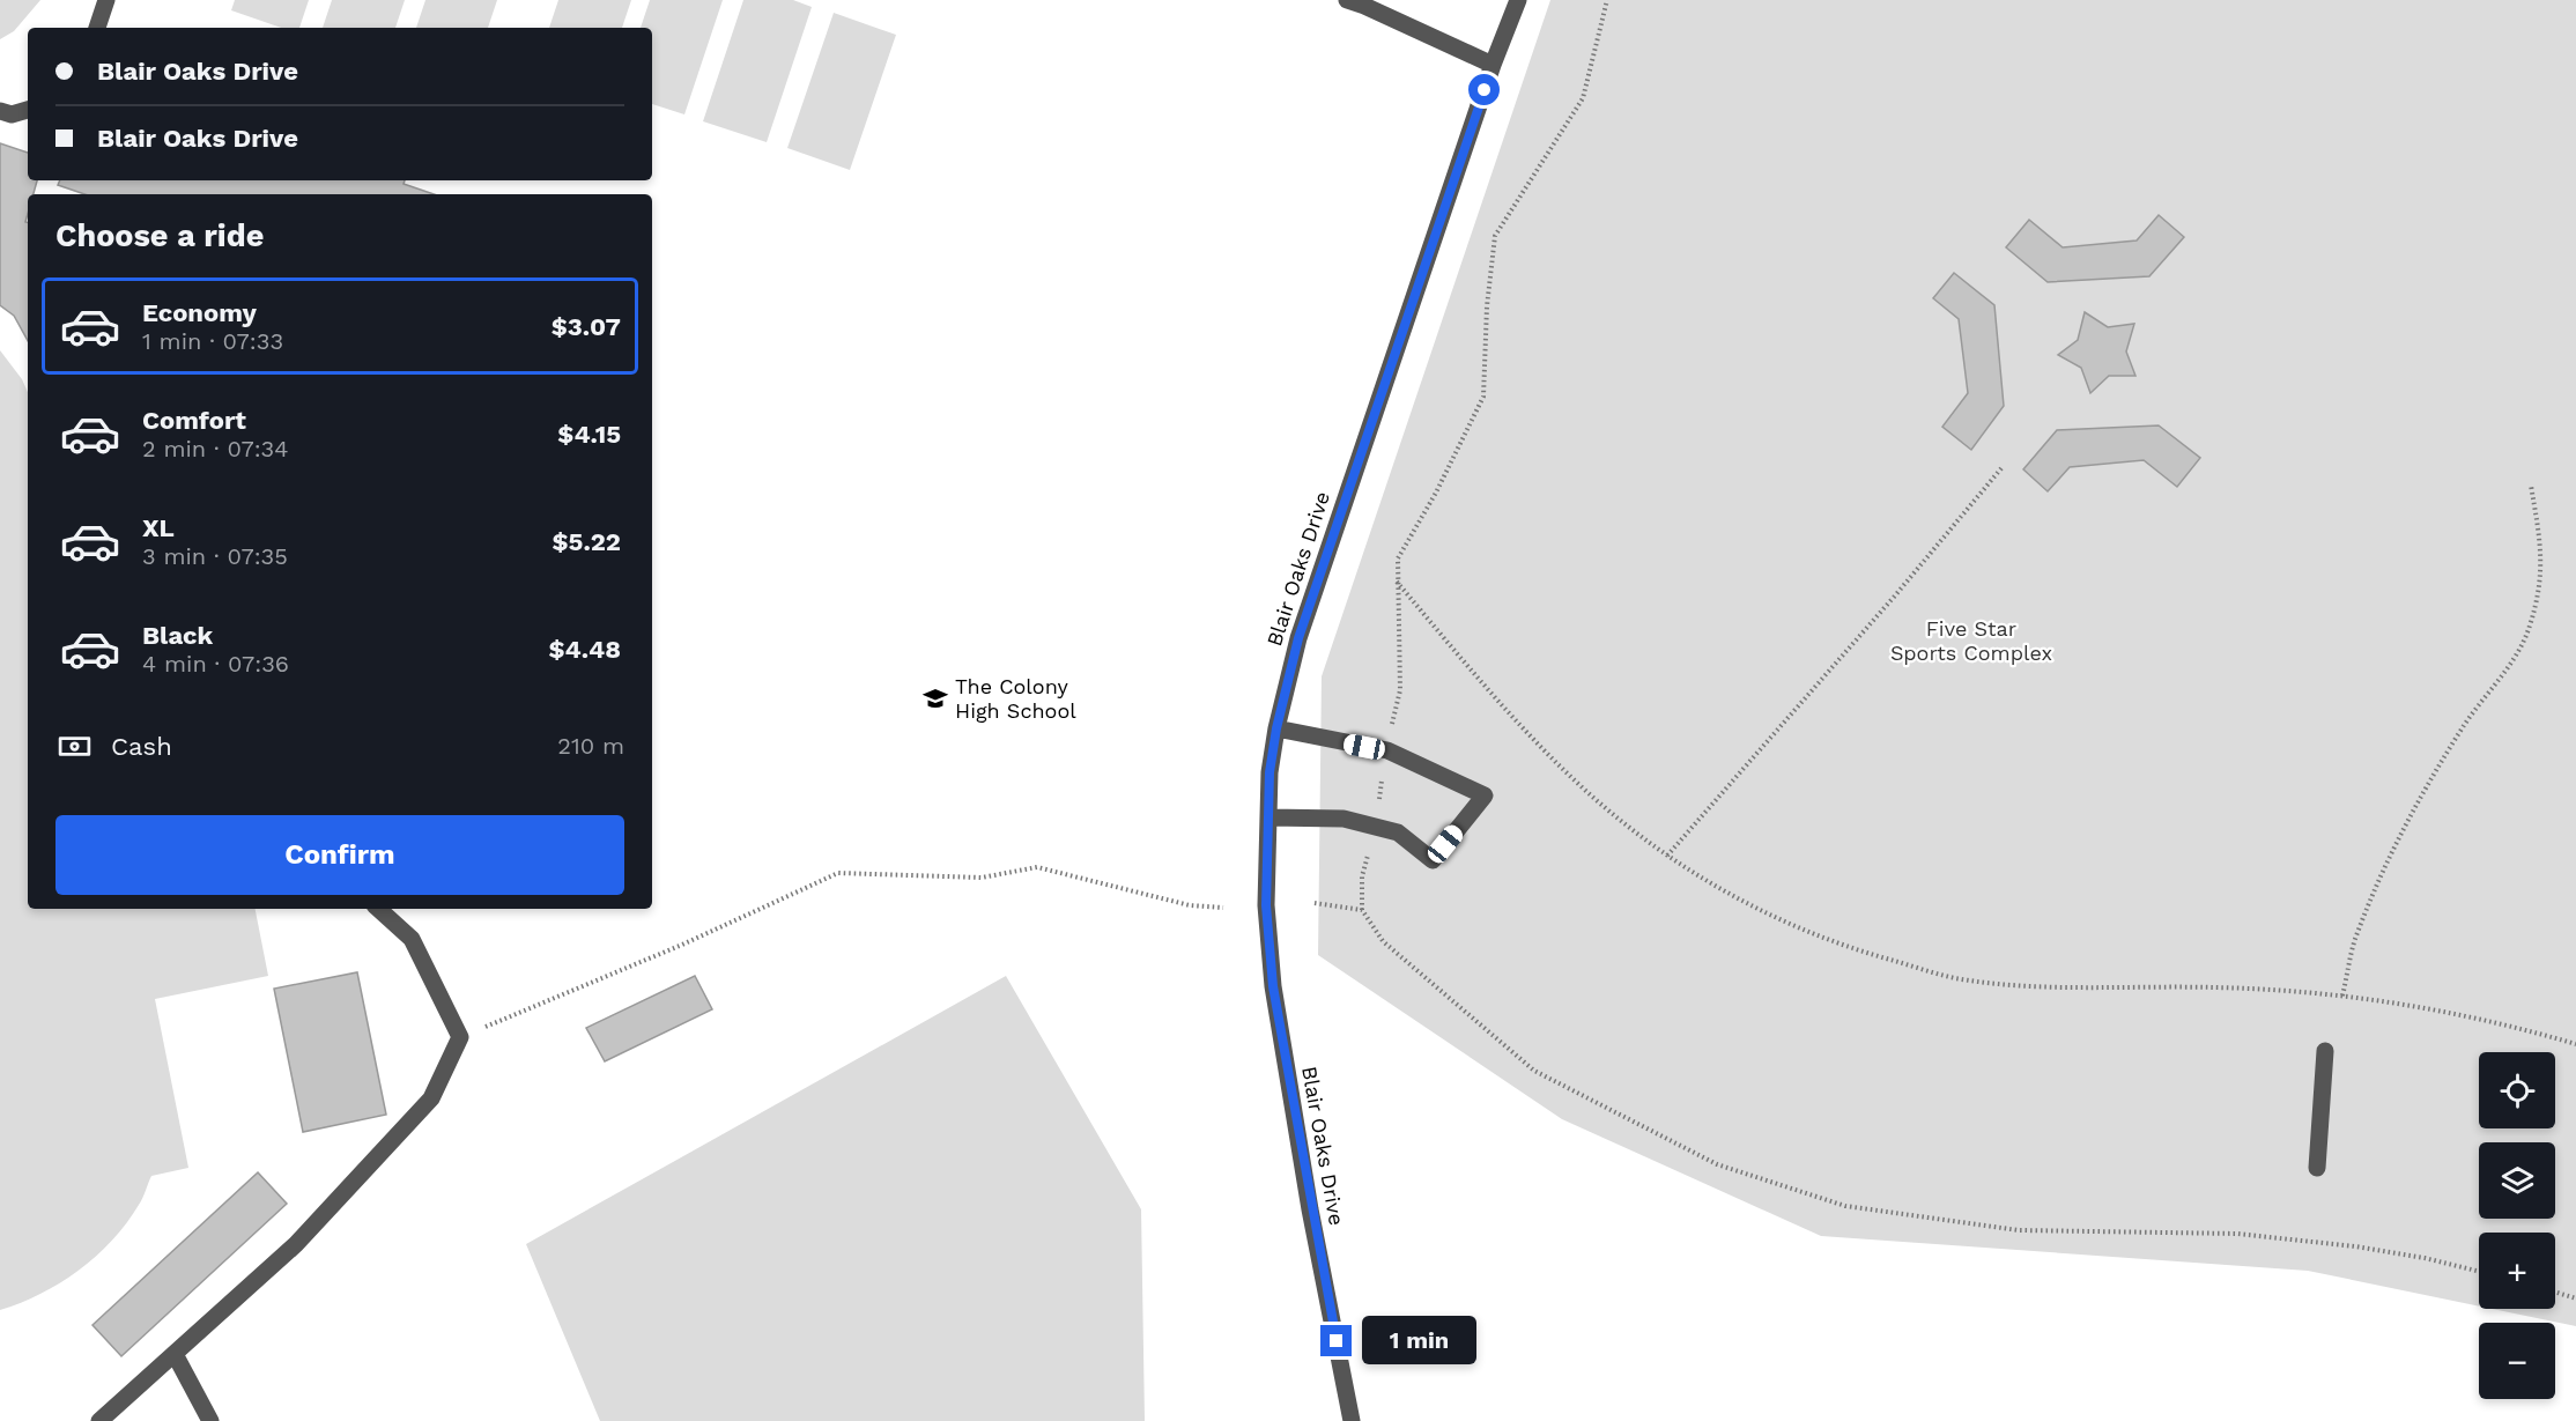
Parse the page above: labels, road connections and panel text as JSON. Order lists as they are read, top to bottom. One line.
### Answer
{"streets":{"street":["Blair Oaks Drive"]},"parks":["Five Star Sports Complex"],"places":{"school or university":["The Colony High School"]},"page":{"banner":["Blair Oaks Drive","Blair Oaks Drive"],"heading":"Choose a ride","list":[{"name":"Economy","note":"1 min · 07:33","value":"$3.07"},{"name":"Comfort","note":"2 min · 07:34","value":"$4.15"},{"name":"XL","note":"3 min · 07:35","value":"$5.22"},{"name":"Black","note":"4 min · 07:36","value":"$4.48"}],"pay":["Cash","210 m"],"buttons":"Confirm","map_buttons":["+","−"],"bubble":"1 min"}}
